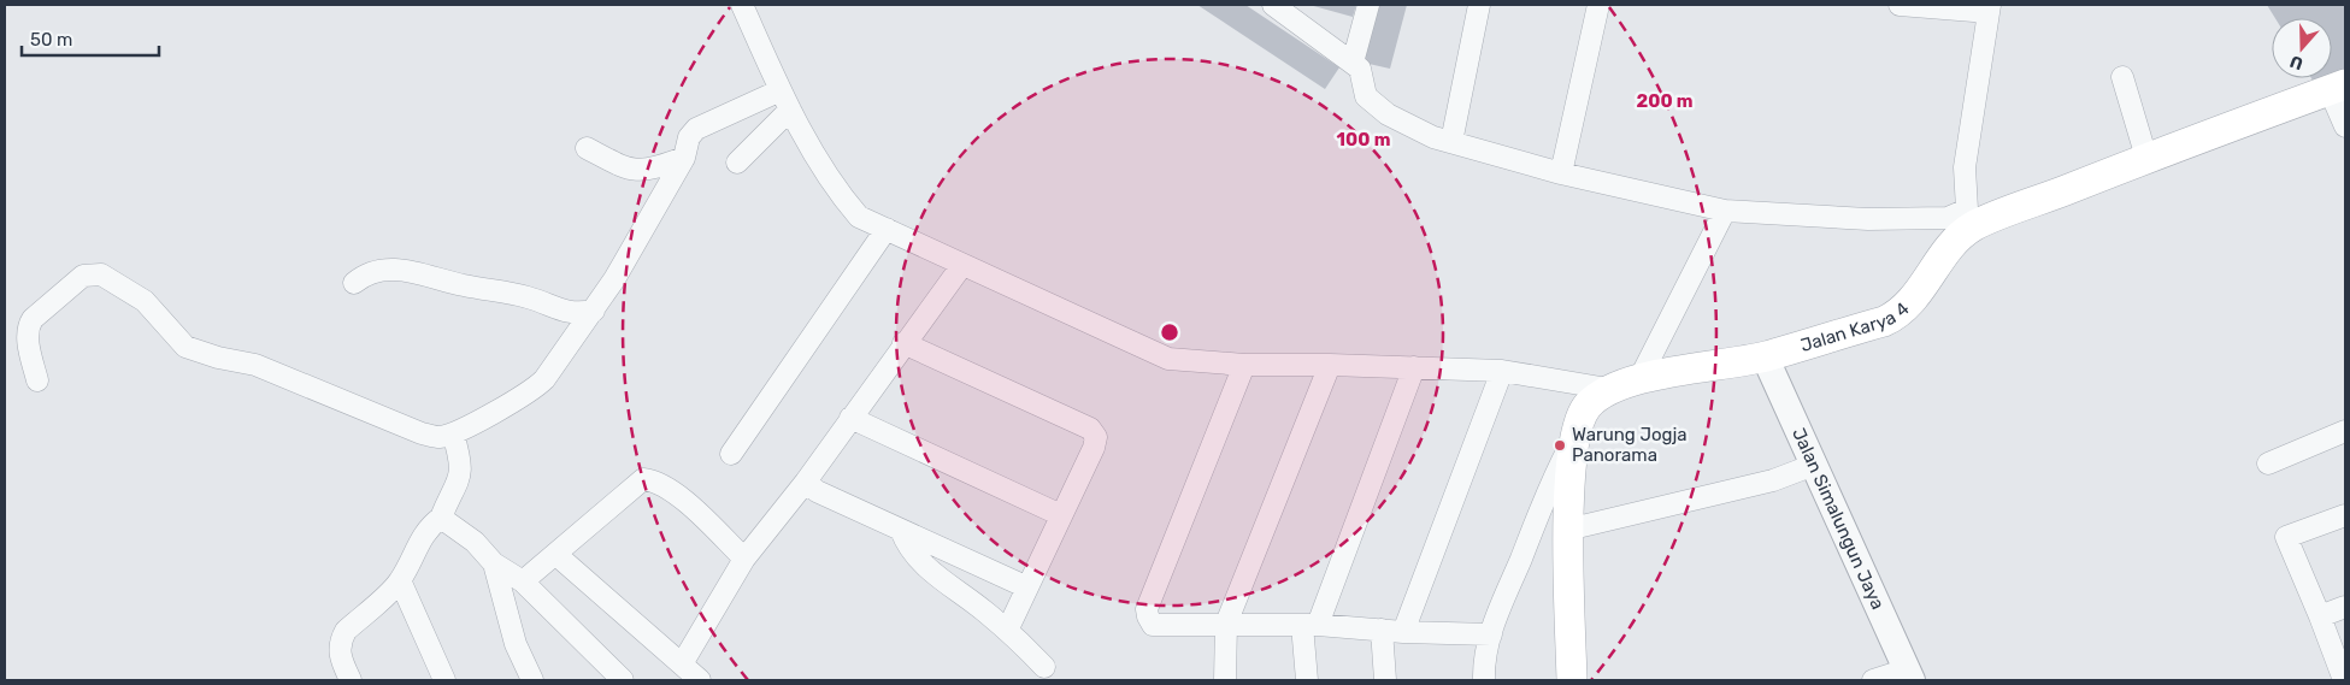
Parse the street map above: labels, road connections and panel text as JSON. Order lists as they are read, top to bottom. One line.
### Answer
{"streets":{"main road":["Jalan Karya 4"],"street":["Jalan Simalungun Jaya"]},"crossings":[["Jalan Karya 4","Jalan Simalungun Jaya"]],"places":["Warung Jogja Panorama"],"scale_bar":"50 m","north":"bottom","rings":["200 m","100 m"]}
